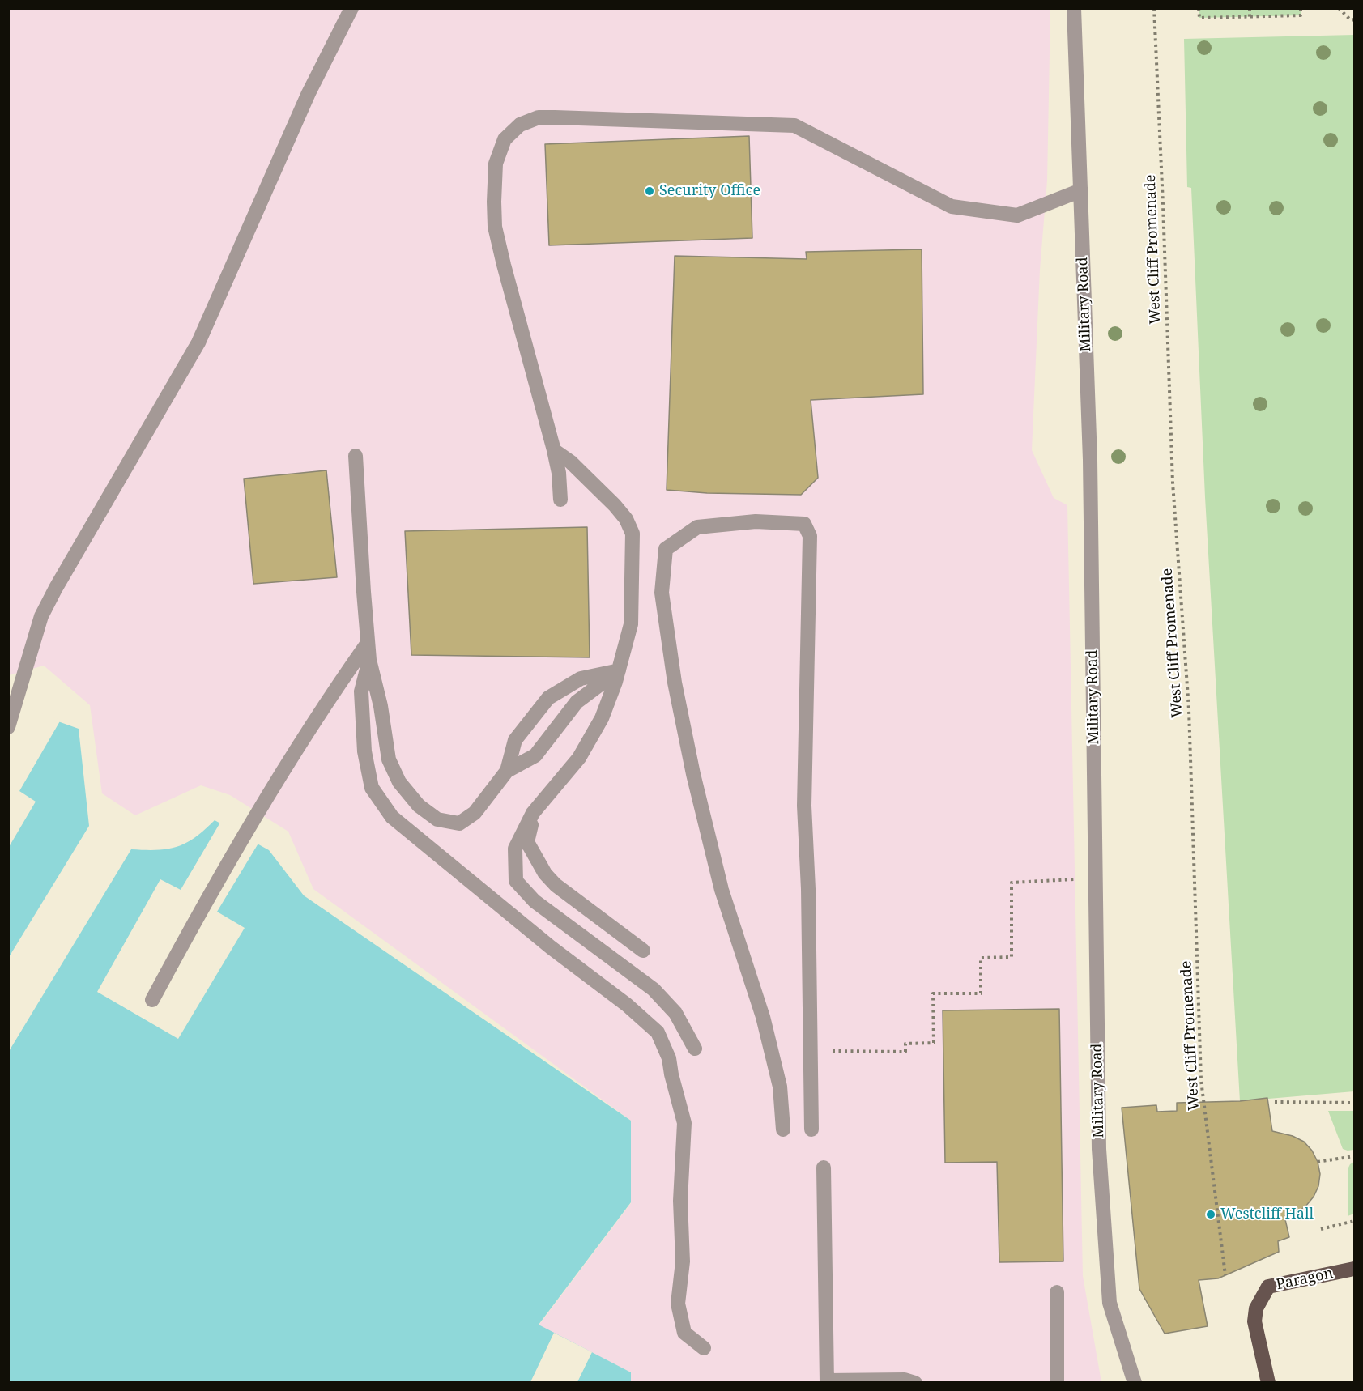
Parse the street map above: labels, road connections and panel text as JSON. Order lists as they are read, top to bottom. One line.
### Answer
{"streets":{"main road":["Paragon"],"lane":["Military Road"],"path":["West Cliff Promenade"]},"places":["Security Office","Westcliff Hall"]}
